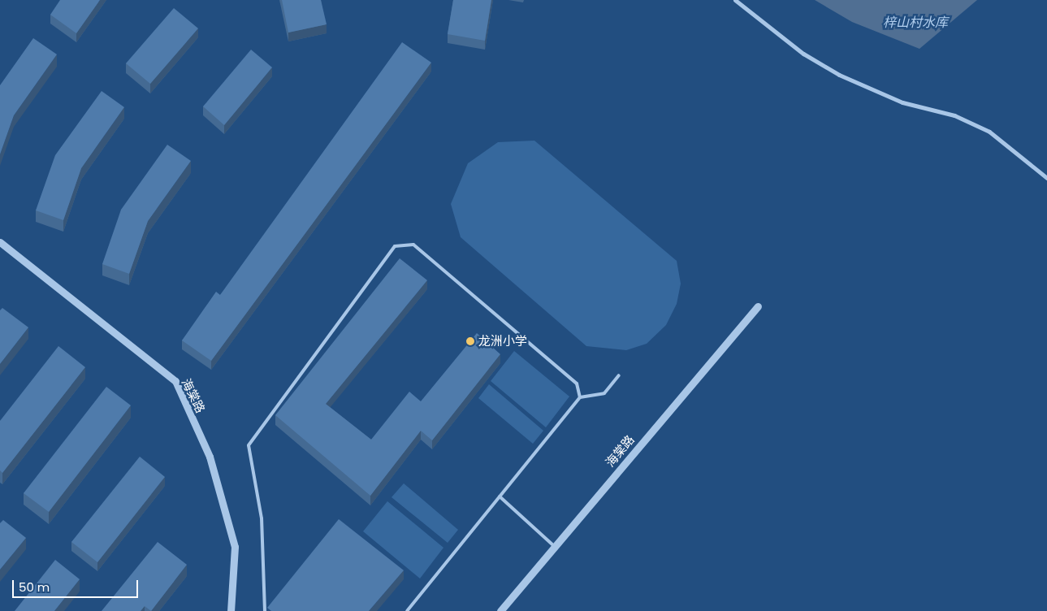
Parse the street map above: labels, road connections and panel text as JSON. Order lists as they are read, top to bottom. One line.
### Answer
{"streets":{"street":["海棠路"]},"water":["梓山村水库"],"places":["龙洲小学"],"scale_bar":"50 m"}
